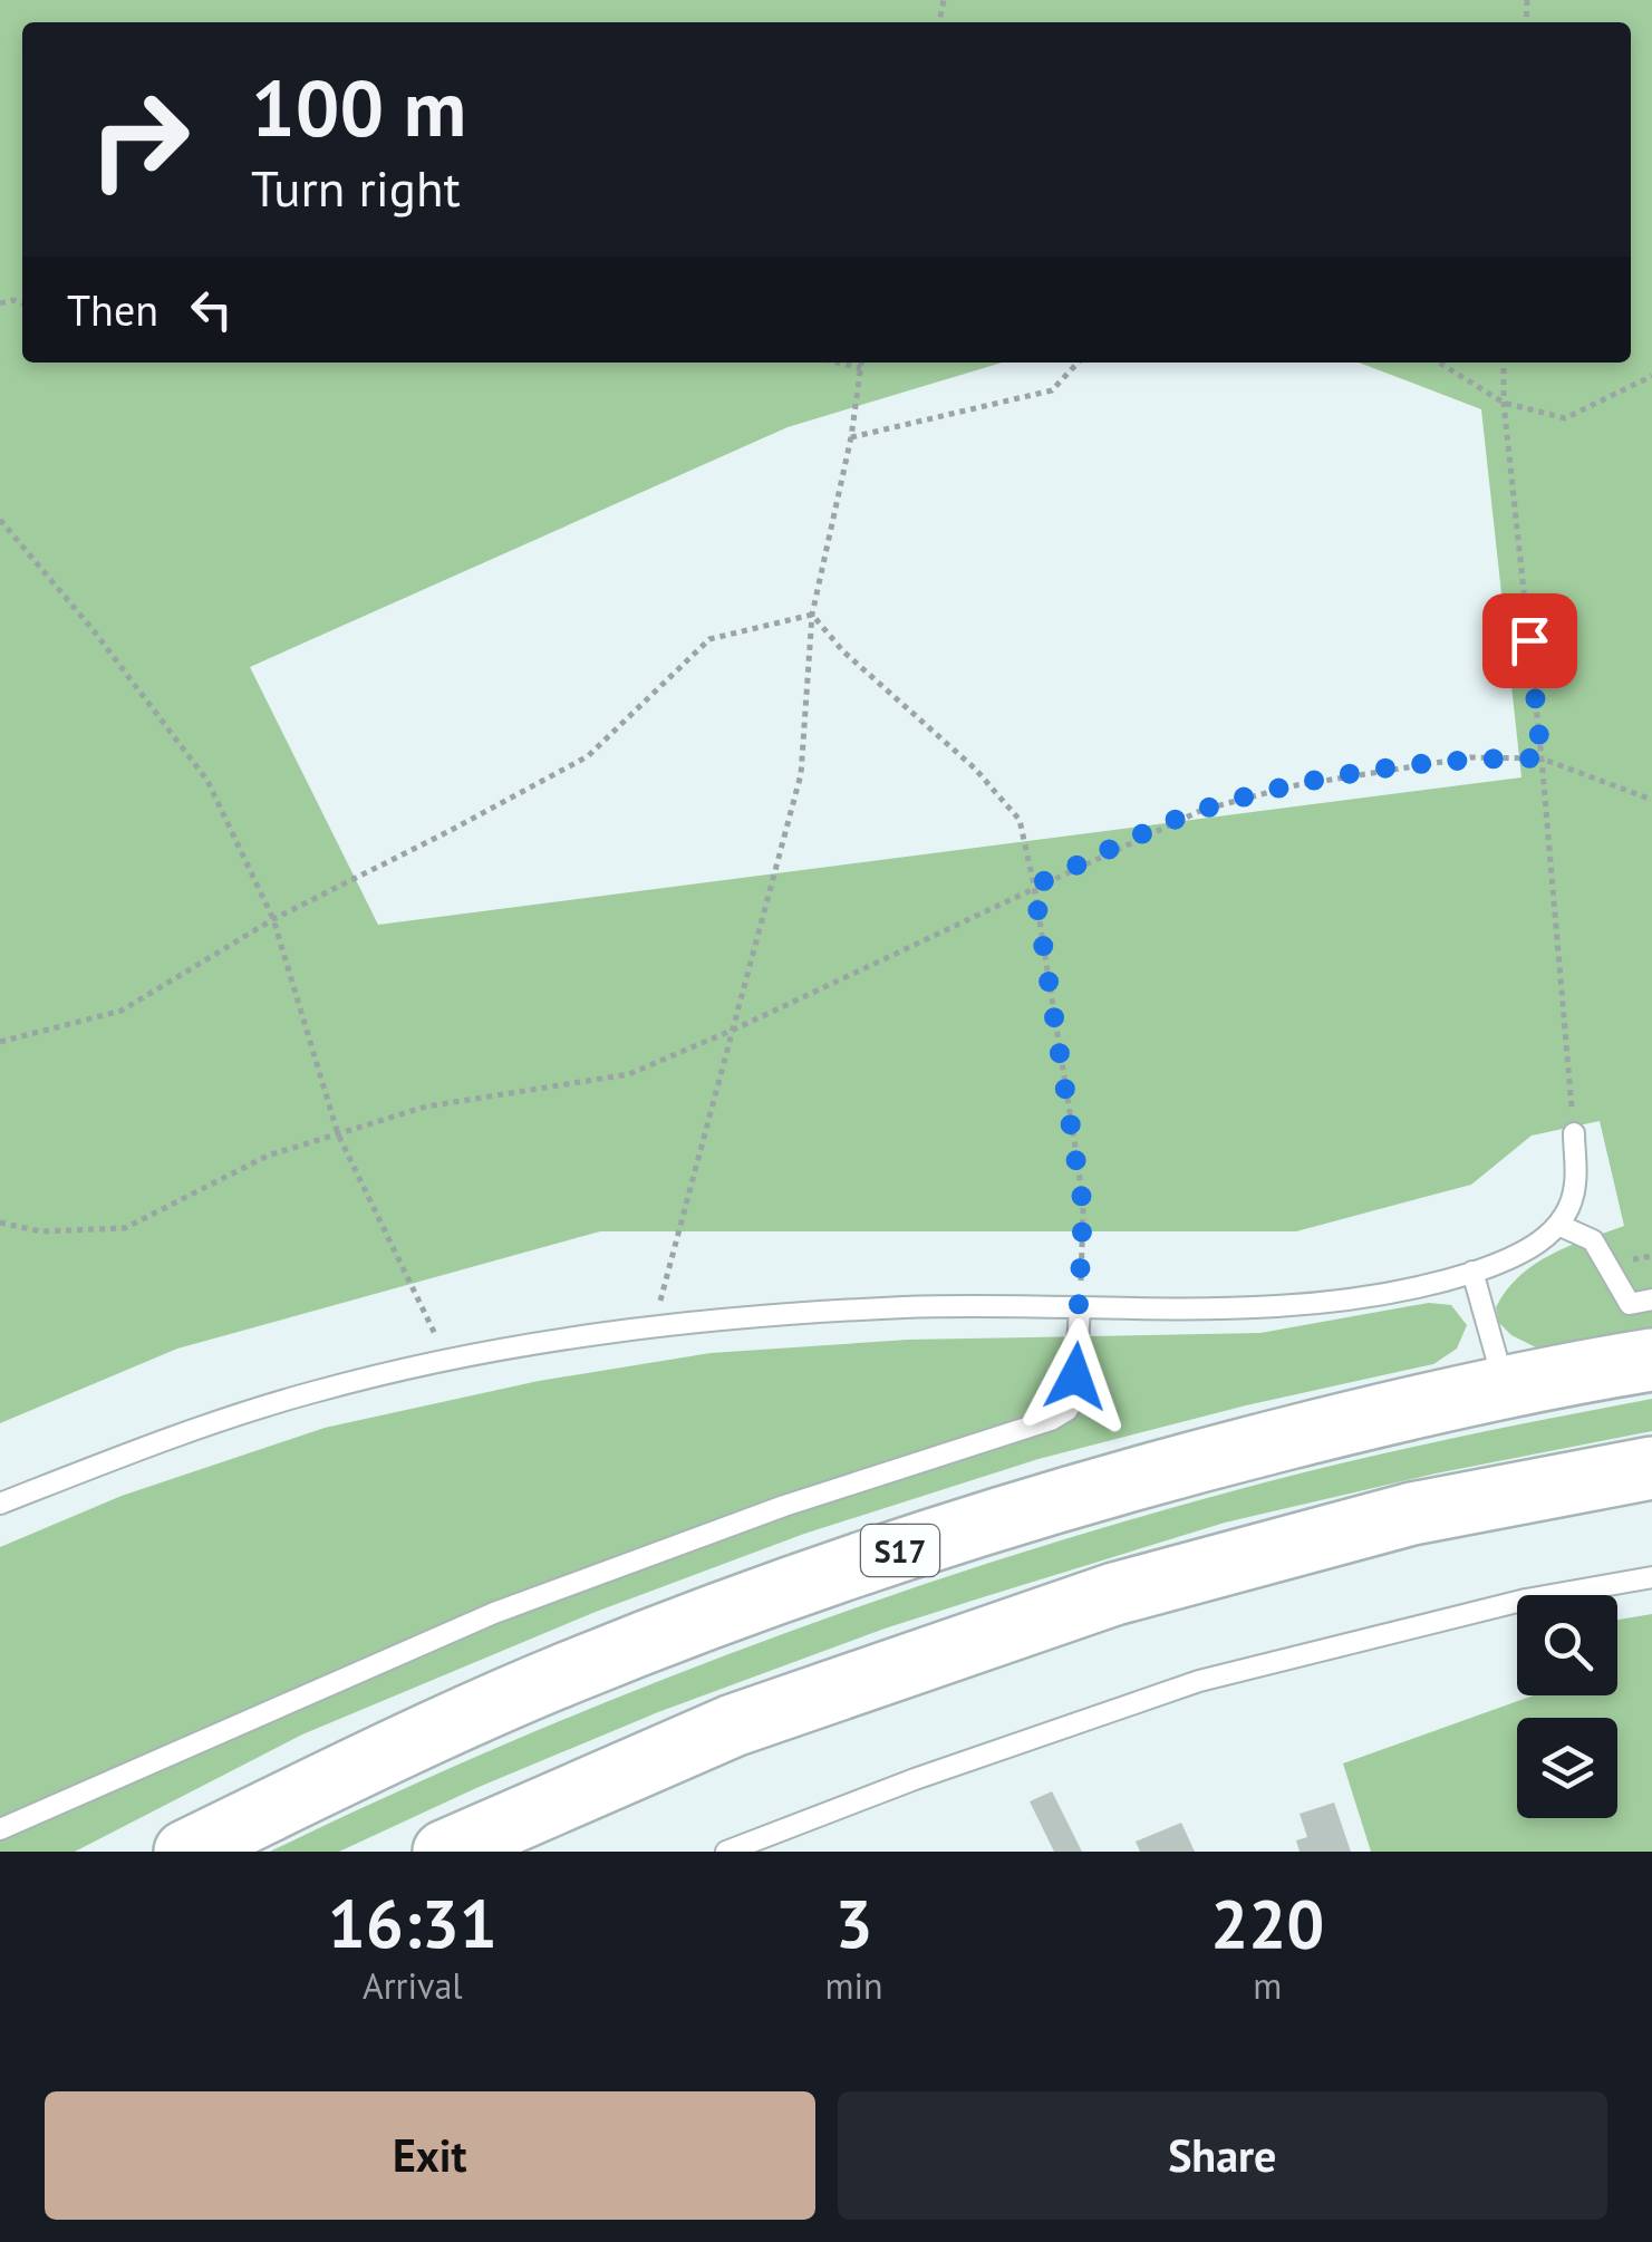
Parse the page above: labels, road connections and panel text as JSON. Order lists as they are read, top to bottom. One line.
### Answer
{"streets":{"highway":["S17"]},"page":{"turn":["100 m","Turn right"],"then":"Then","eta":["16:31","Arrival","3","min","220","m"],"buttons":["Exit","Share"]}}
